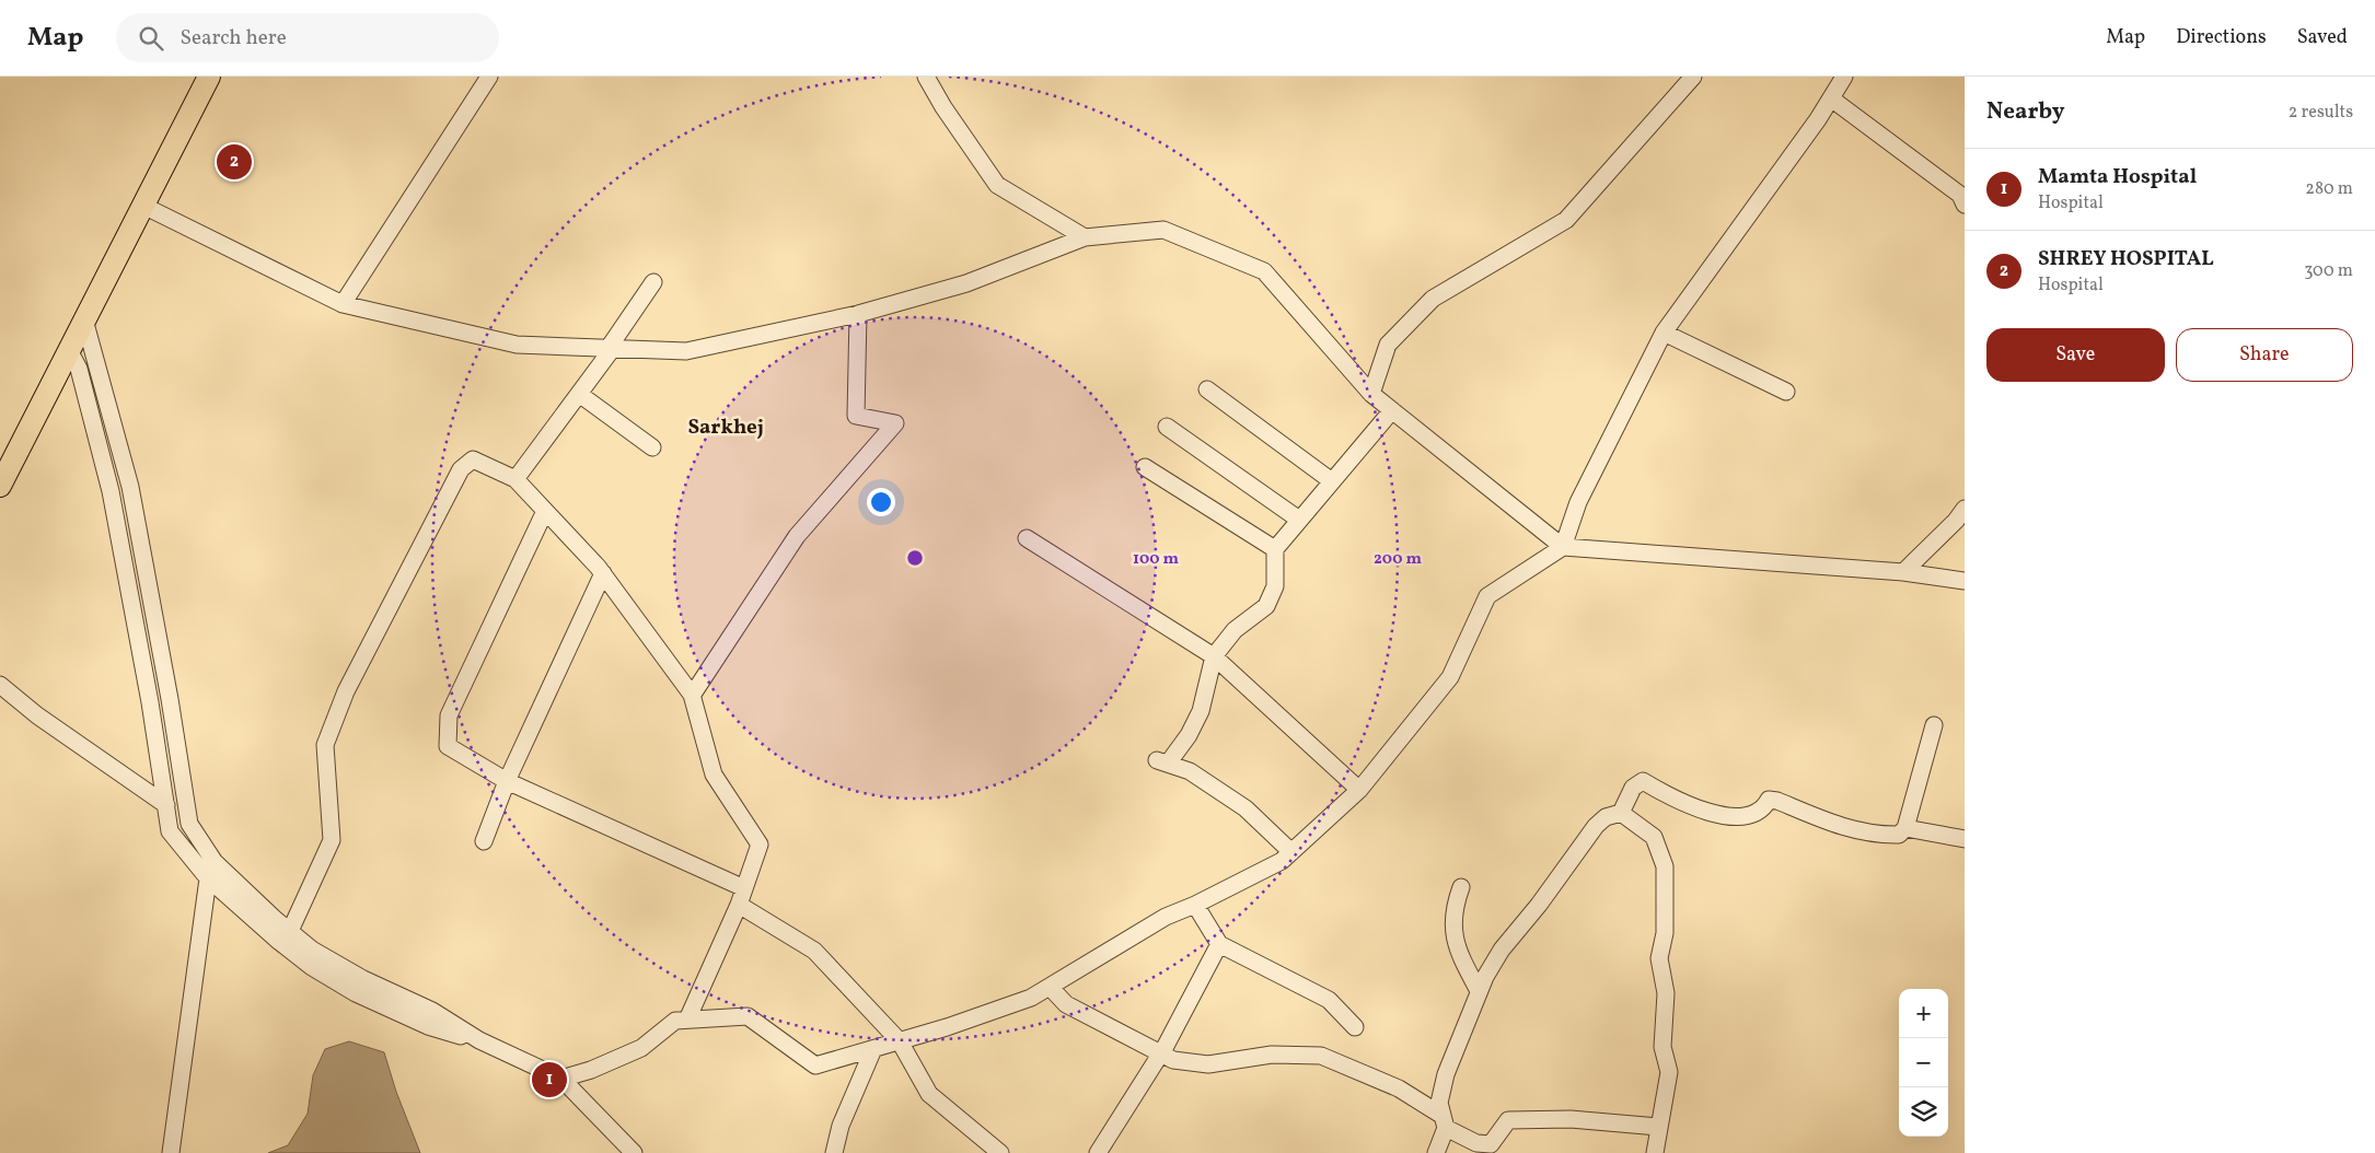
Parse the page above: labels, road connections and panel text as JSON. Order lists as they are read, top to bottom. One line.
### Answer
{"districts":["Sarkhej"],"page":{"header":"Map","search":"Search here","nav":["Map","Directions","Saved"],"heading":["Nearby","2 results"],"pins":["2","1"],"list":[{"mark":"1","name":"Mamta Hospital","note":"Hospital","value":"280 m"},{"mark":"2","name":"SHREY HOSPITAL","note":"Hospital","value":"300 m"}],"buttons":["Save","Share"],"map_buttons":["+","−"]},"rings":["100 m","200 m"]}
